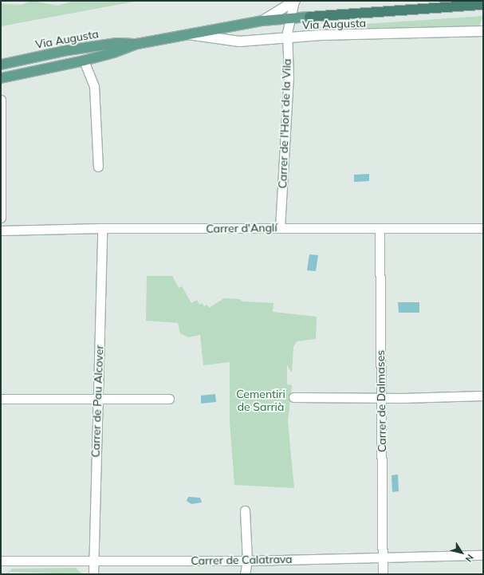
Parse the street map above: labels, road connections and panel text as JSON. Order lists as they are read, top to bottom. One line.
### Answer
{"streets":{"main road":["Via Augusta"],"street":["Carrer de l'Hort de la Vila","Carrer d'Anglí","Carrer de Pau Alcover","Carrer de Dalmases","Carrer de Calatrava"]},"crossings":[["Via Augusta","Carrer de l'Hort de la Vila"],["Carrer de l'Hort de la Vila","Carrer d'Anglí"],["Carrer d'Anglí","Carrer de Pau Alcover"],["Carrer d'Anglí","Carrer de Dalmases"],["Carrer de Pau Alcover","Carrer de Calatrava"],["Carrer de Dalmases","Carrer de Calatrava"]],"parks":["Cementiri de Sarrià"],"north":"bottom right"}
